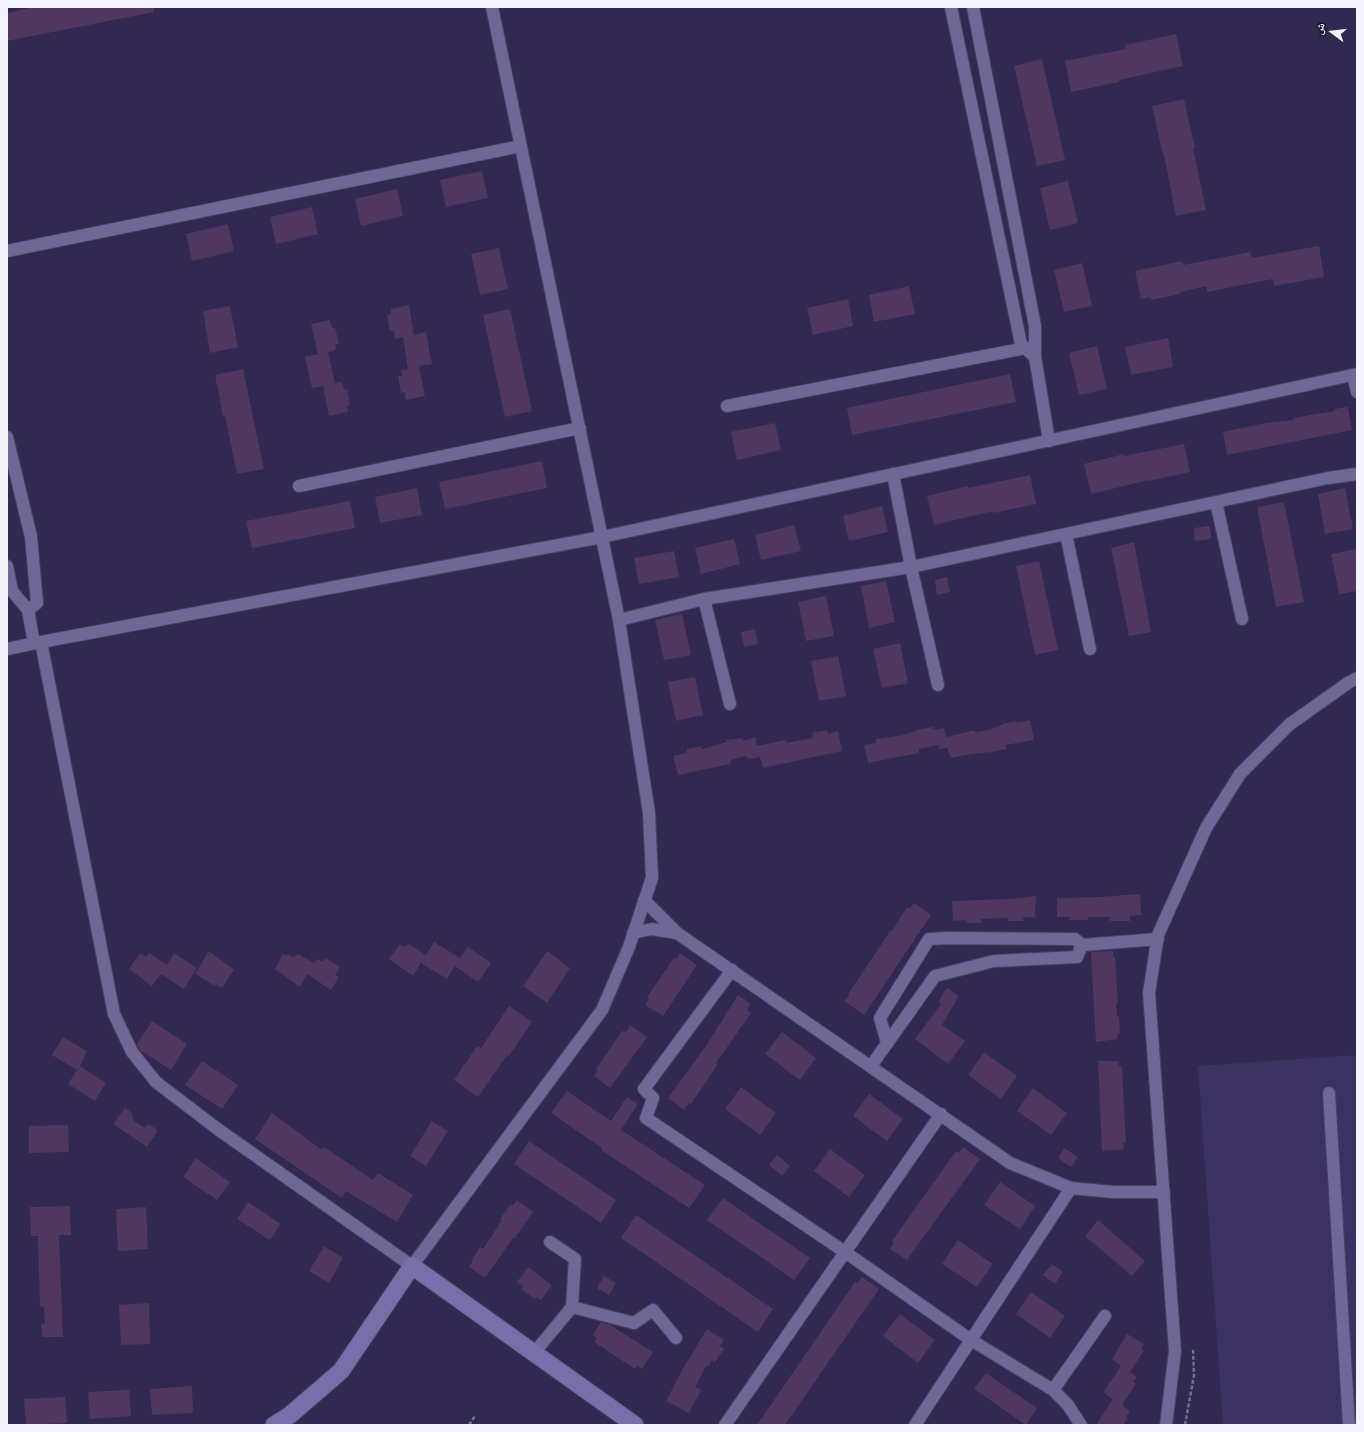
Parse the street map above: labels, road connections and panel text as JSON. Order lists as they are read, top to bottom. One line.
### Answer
{"north":"left"}
